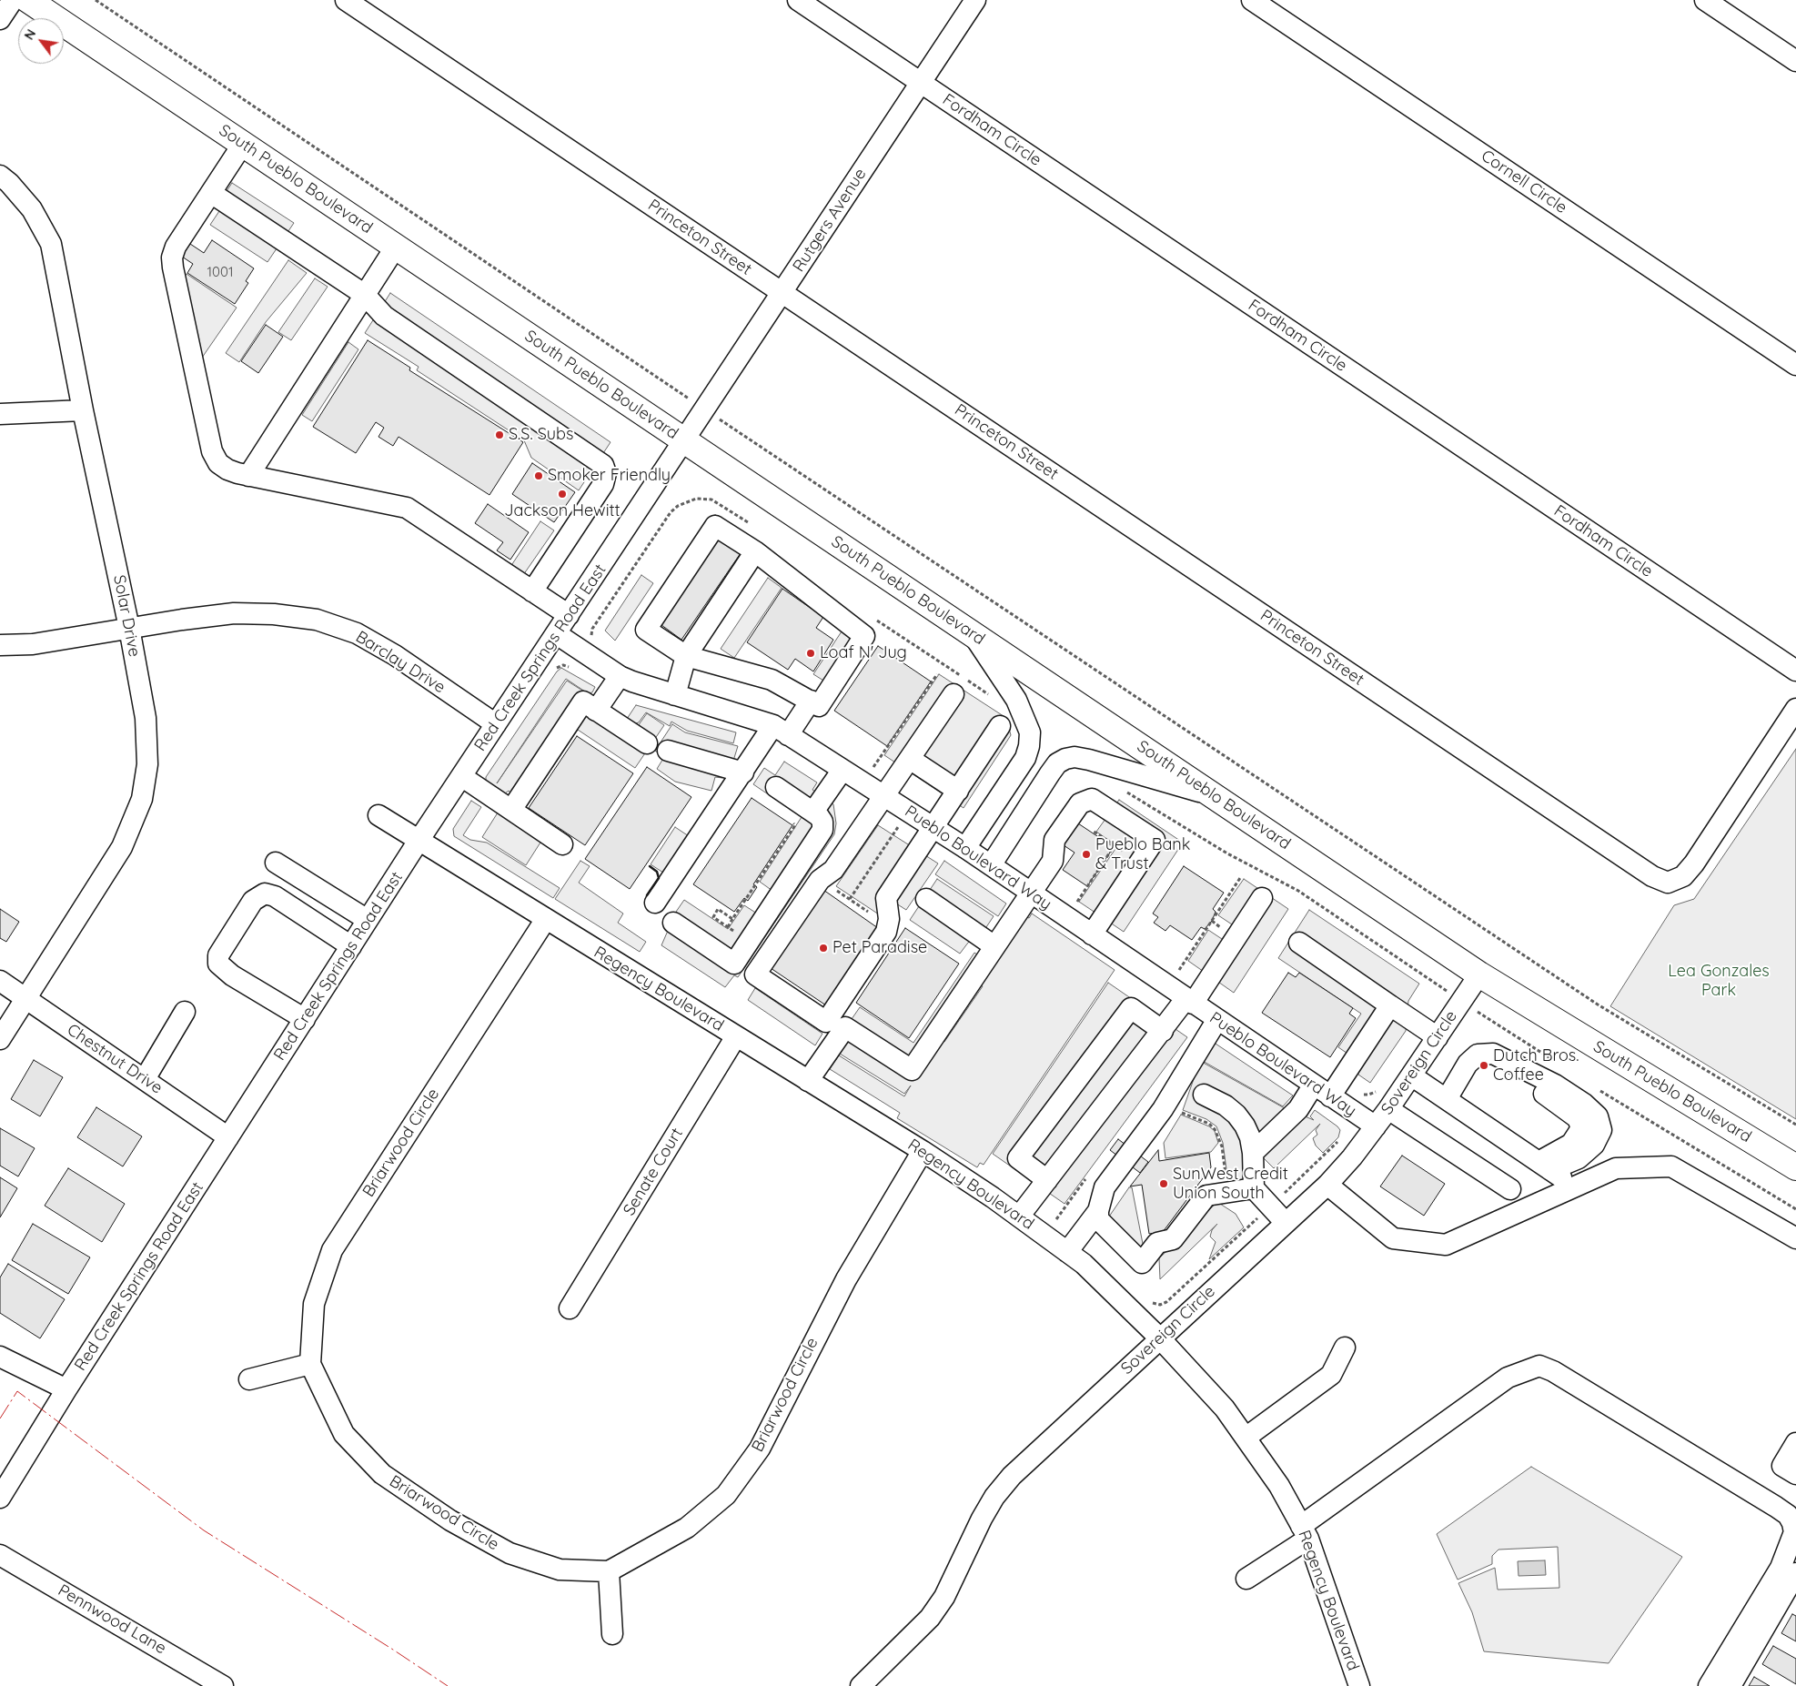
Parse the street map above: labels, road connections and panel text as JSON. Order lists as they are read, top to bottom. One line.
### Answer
{"streets":{"main road":["South Pueblo Boulevard"],"street":["Fordham Circle","Cornell Circle","Rutgers Avenue","Princeton Street","Solar Drive","Red Creek Springs Road East","Barclay Drive","Pueblo Boulevard Way","Regency Boulevard","Chestnut Drive","Sovereign Circle","Briarwood Circle","Senate Court","Pennwood Lane"]},"crossings":[["Fordham Circle","Rutgers Avenue"],["South Pueblo Boulevard","Rutgers Avenue"],["South Pueblo Boulevard","Red Creek Springs Road East"],["South Pueblo Boulevard","Sovereign Circle"],["Rutgers Avenue","Princeton Street"],["Rutgers Avenue","Red Creek Springs Road East"],["Solar Drive","Barclay Drive"],["Solar Drive","Chestnut Drive"],["Red Creek Springs Road East","Barclay Drive"],["Red Creek Springs Road East","Pueblo Boulevard Way"],["Red Creek Springs Road East","Regency Boulevard"],["Red Creek Springs Road East","Chestnut Drive"],["Pueblo Boulevard Way","Sovereign Circle"],["Regency Boulevard","Sovereign Circle"],["Regency Boulevard","Briarwood Circle"],["Regency Boulevard","Senate Court"]],"parks":["Lea Gonzales Park"],"places":["S.S. Subs","Smoker Friendly","Jackson Hewitt","Loaf N' Jug","Pueblo Bank & Trust","Pet Paradise","Dutch Bros. Coffee","SunWest Credit Union South"],"house_numbers":["1001"],"north":"top left"}
